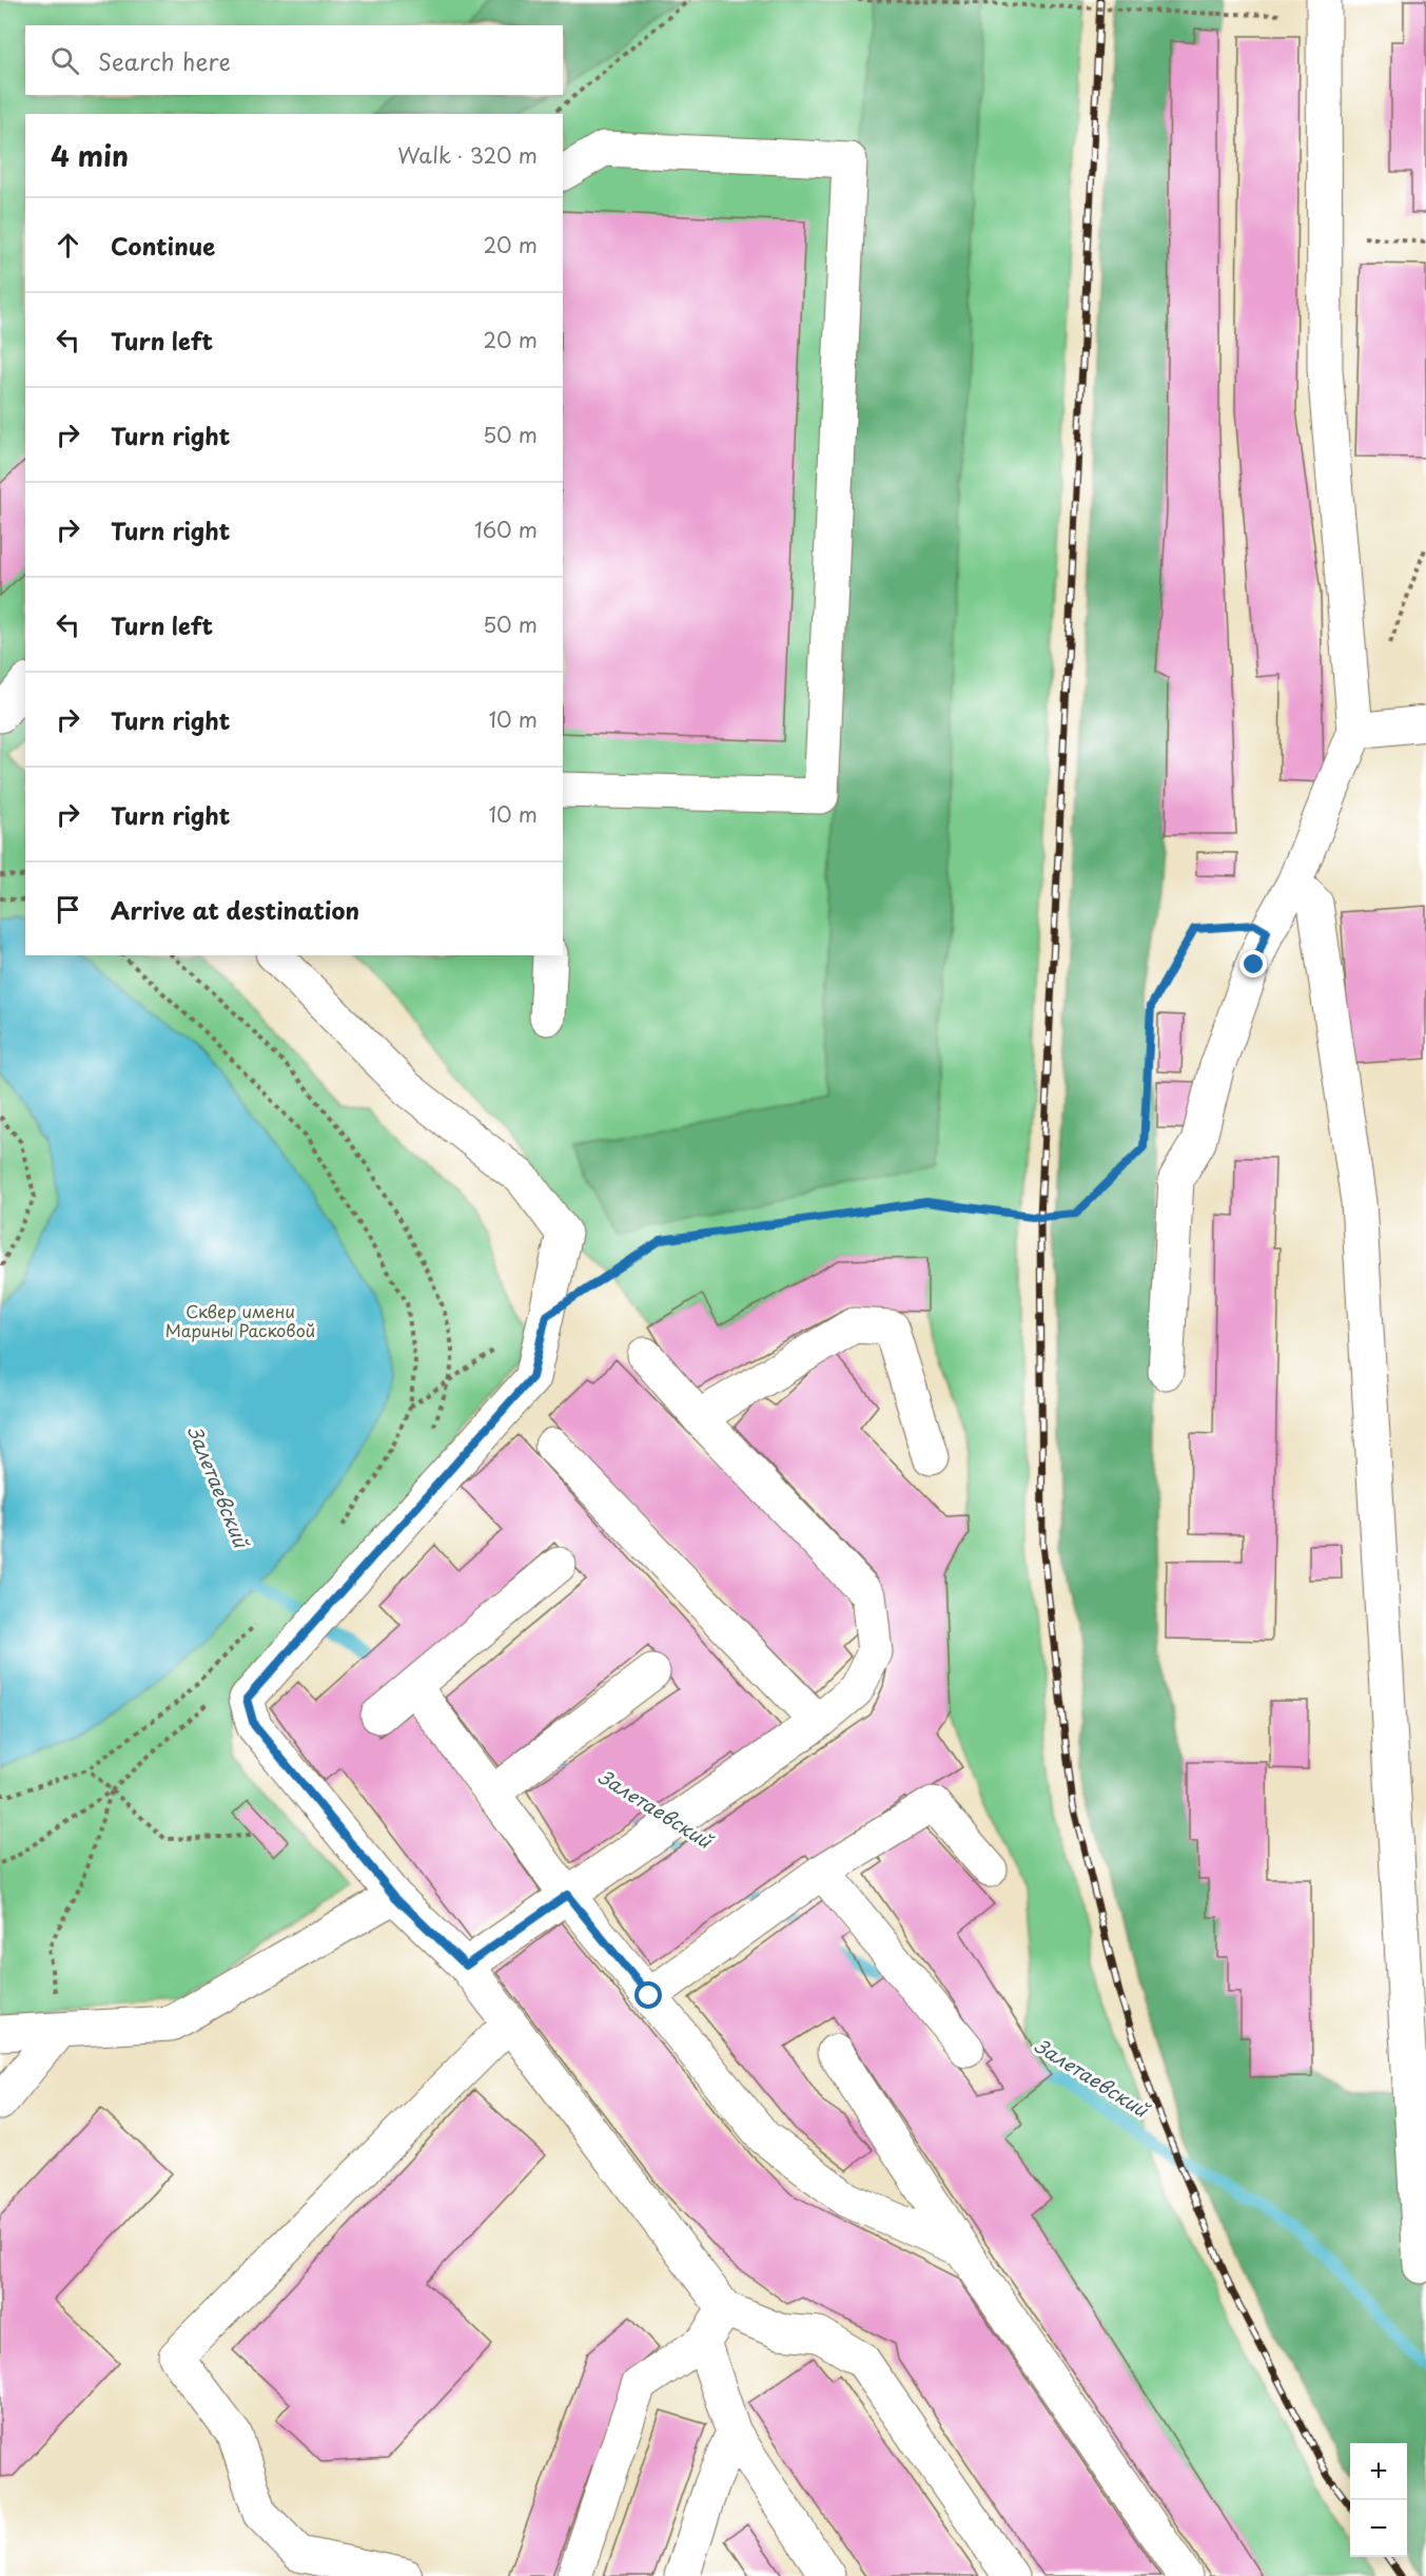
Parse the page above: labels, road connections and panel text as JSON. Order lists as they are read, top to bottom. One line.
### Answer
{"water":["Залетаевский"],"parks":["Сквер имени Марины Расковой"],"page":{"search":"Search here","heading":["4 min","Walk · 320 m"],"list":[["Continue","20 m"],["Turn left","20 m"],["Turn right","50 m"],["Turn right","160 m"],["Turn left","50 m"],["Turn right","10 m"],["Turn right","10 m"],"Arrive at destination"],"map_buttons":["+","−"]}}
